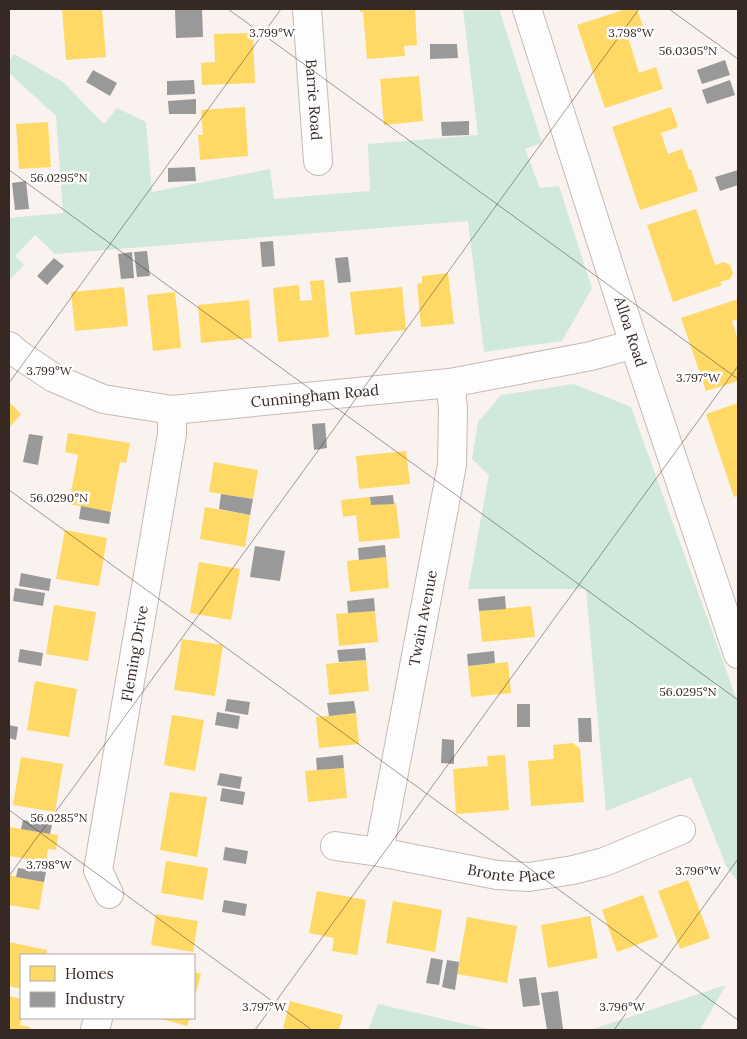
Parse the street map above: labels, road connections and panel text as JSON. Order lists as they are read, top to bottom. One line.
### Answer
{"streets":{"street":["Barrie Road","Alloa Road","Cunningham Road","Twain Avenue","Fleming Drive","Bronte Place"]},"crossings":[["Alloa Road","Cunningham Road"],["Cunningham Road","Twain Avenue"],["Cunningham Road","Fleming Drive"],["Twain Avenue","Bronte Place"]],"legend":["Homes","Industry"],"coordinates":["3.799°W","3.798°W","56.0305°N","56.0295°N","3.797°W","56.0290°N","56.0285°N","3.796°W"]}
